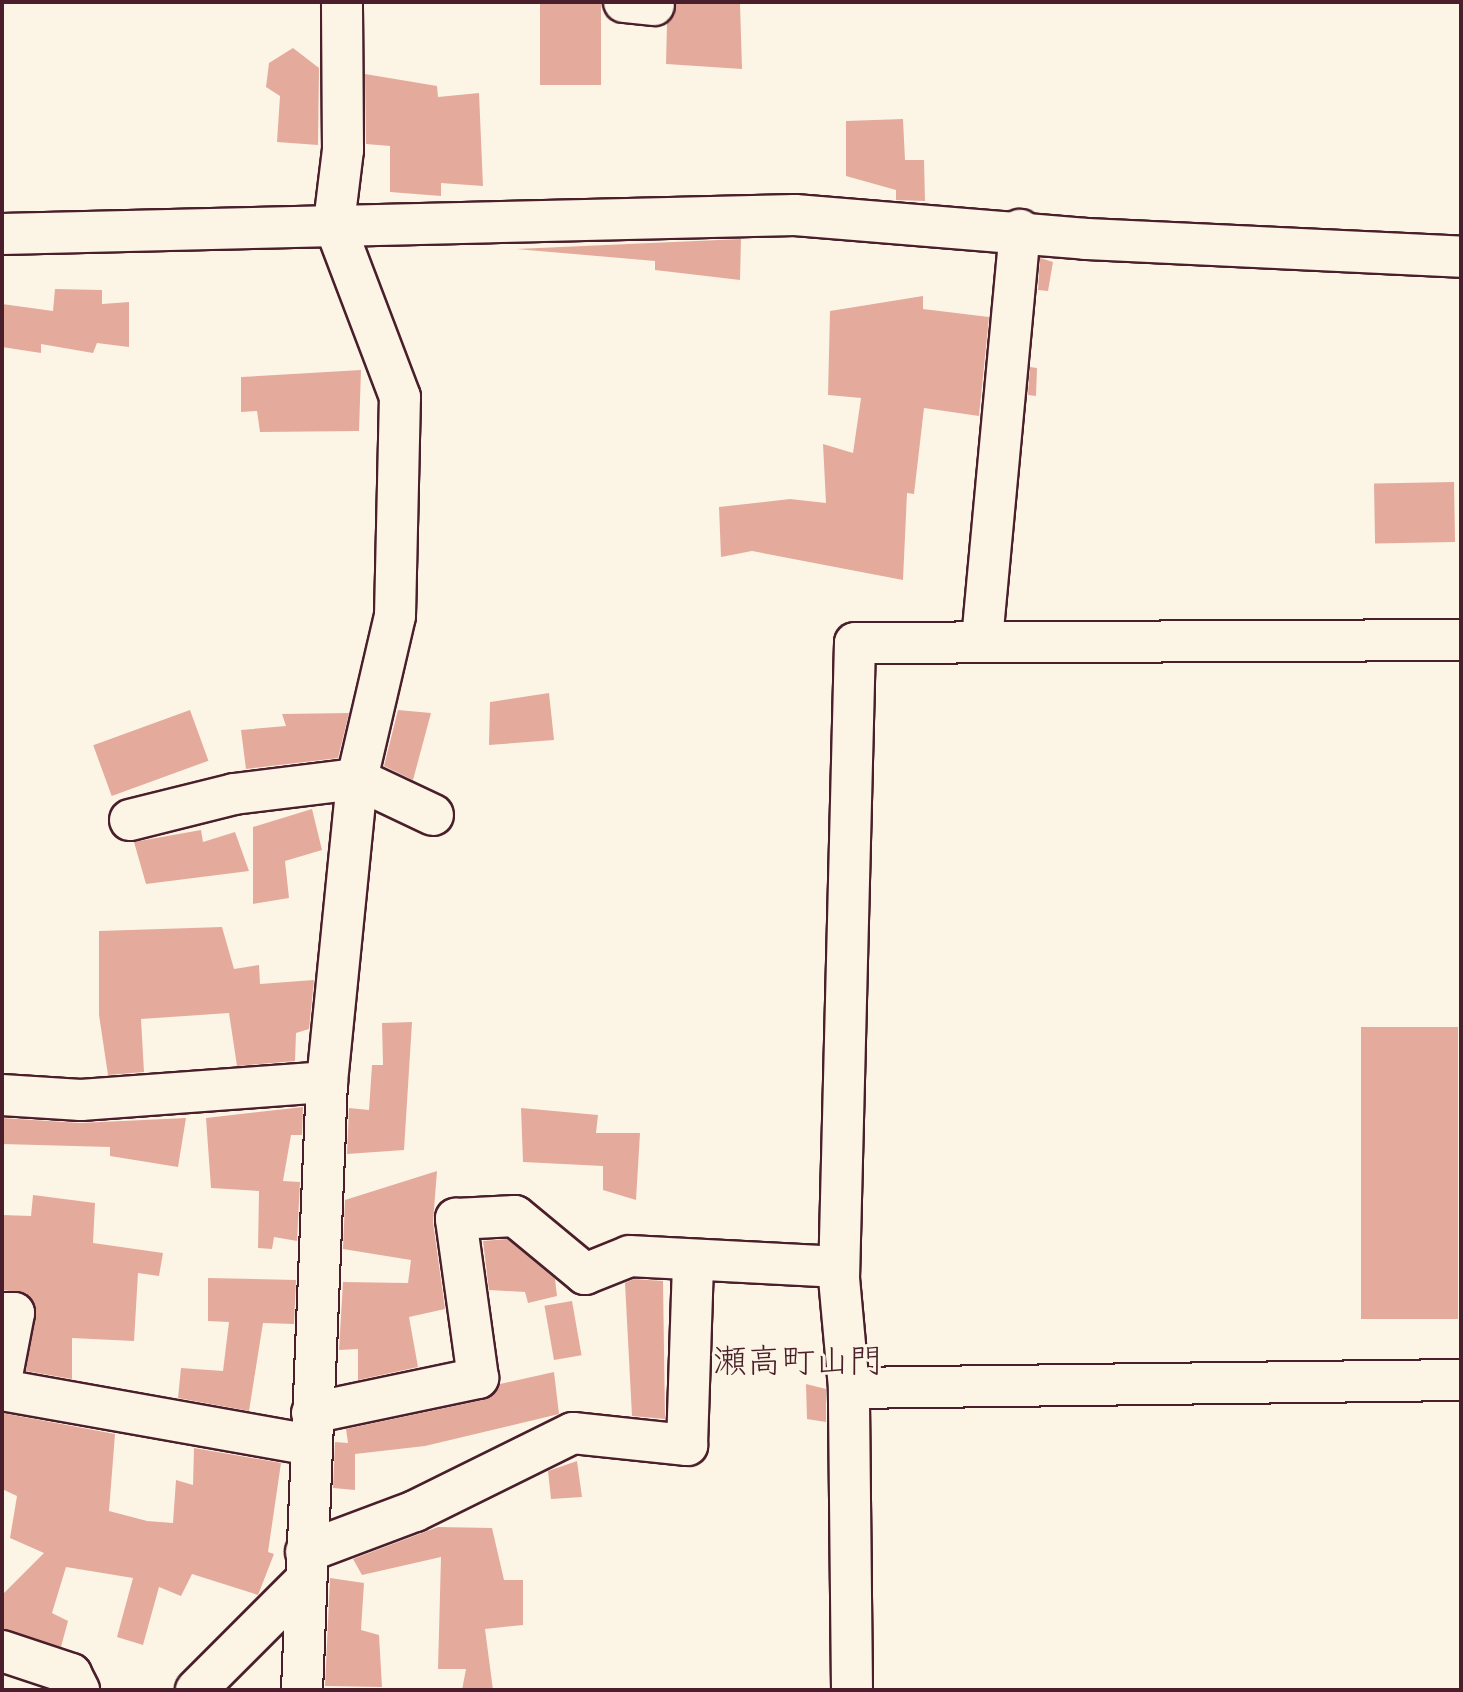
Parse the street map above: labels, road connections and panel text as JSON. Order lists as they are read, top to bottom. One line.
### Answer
{"districts":["瀬高町山門"]}
